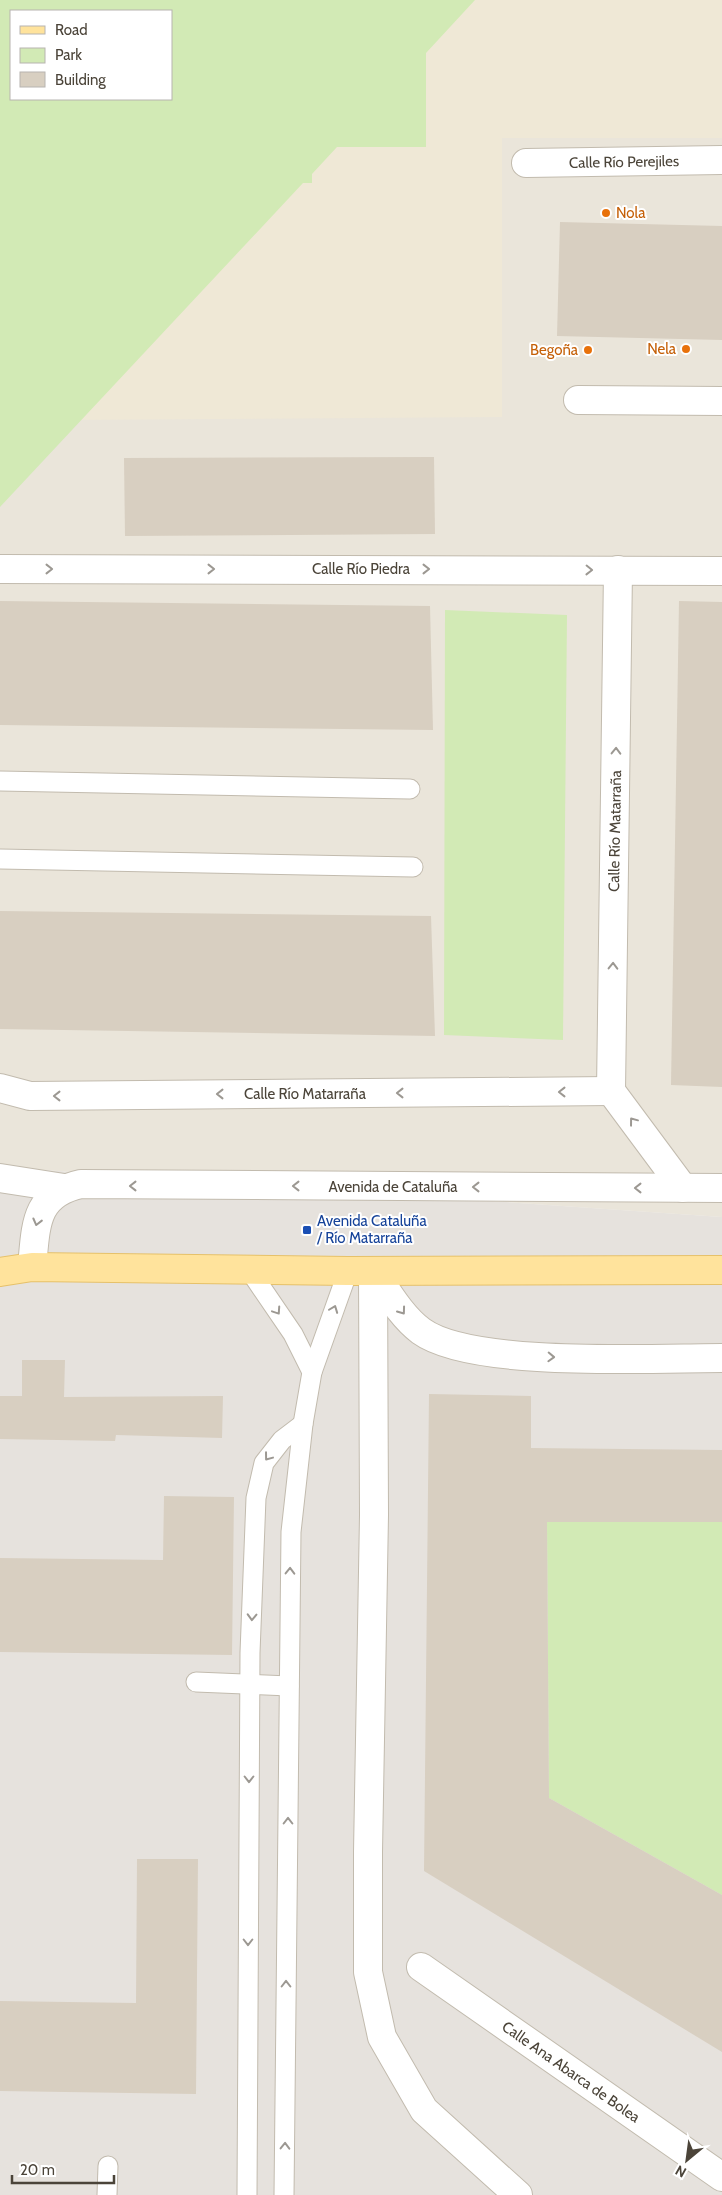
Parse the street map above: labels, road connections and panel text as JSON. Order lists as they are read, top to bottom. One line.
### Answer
{"streets":{"street":["Calle Río Perejiles","Calle Río Piedra","Calle Río Matarraña","Avenida de Cataluña","Calle Ana Abarca de Bolea"]},"crossings":[["Calle Río Piedra","Calle Río Matarraña"]],"one_way":["Calle Río Piedra"],"places":{"other":["Nola","Nela","Begoña"],"transit":["Avenida Cataluña / Río Matarraña"]},"legend":["Road","Park","Building"],"scale_bar":"20 m","north":"bottom left"}
